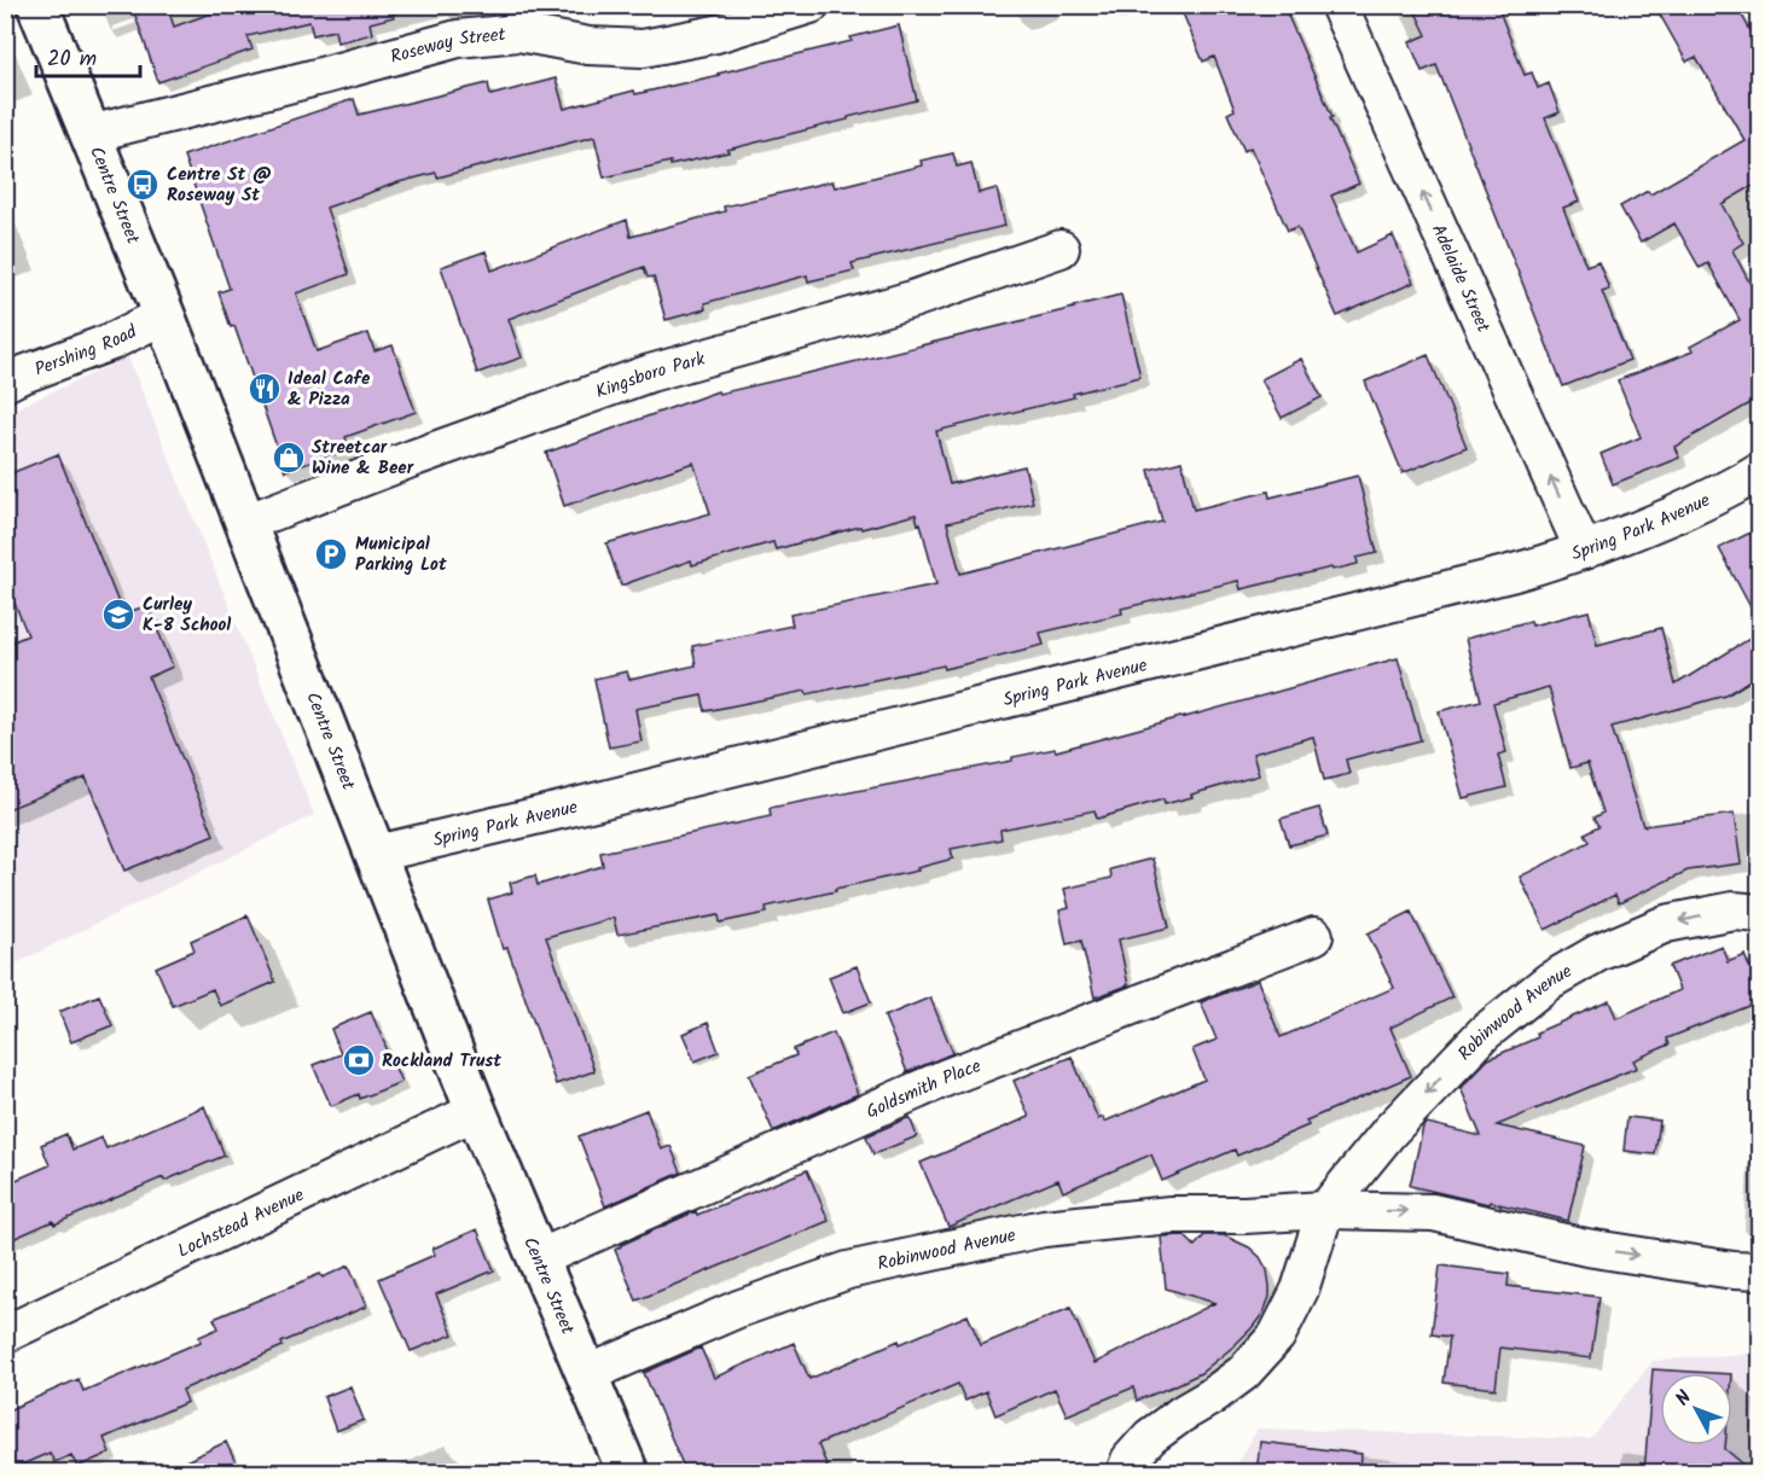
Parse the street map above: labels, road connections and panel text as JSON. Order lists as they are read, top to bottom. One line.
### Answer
{"streets":{"main road":["Centre Street"],"street":["Roseway Street","Adelaide Street","Pershing Road","Kingsboro Park","Spring Park Avenue","Robinwood Avenue","Goldsmith Place","Lochstead Avenue"]},"crossings":[["Roseway Street","Centre Street"],["Centre Street","Pershing Road"],["Centre Street","Kingsboro Park"],["Centre Street","Spring Park Avenue"],["Centre Street","Robinwood Avenue"],["Centre Street","Goldsmith Place"],["Centre Street","Lochstead Avenue"],["Adelaide Street","Spring Park Avenue"]],"one_way":["Adelaide Street"],"places":{"bus stop":["Centre St @ Roseway St"],"restaurant":["Ideal Cafe & Pizza"],"shop":["Streetcar Wine & Beer"],"parking":["Municipal Parking Lot"],"school or university":["Curley K-8 School"],"bank":["Rockland Trust"]},"scale_bar":"20 m","north":"top left"}
